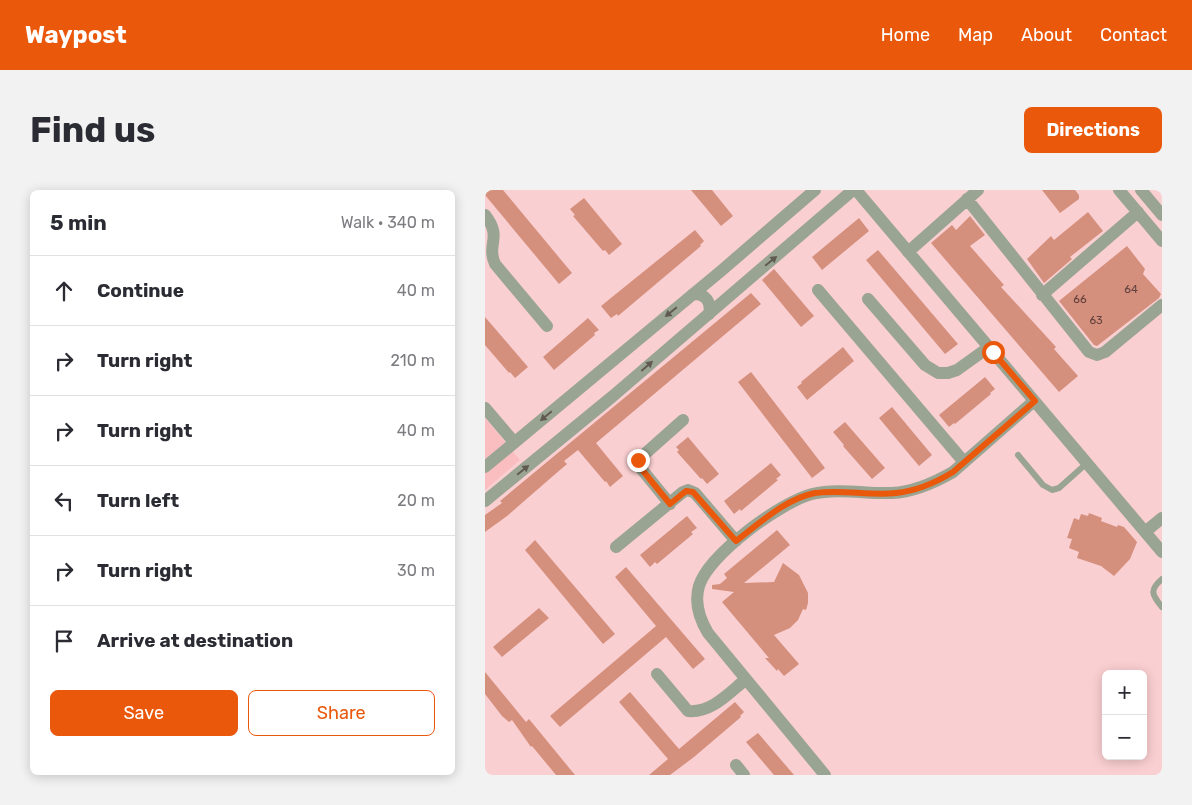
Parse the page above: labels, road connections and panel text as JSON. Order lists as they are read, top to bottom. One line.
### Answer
{"house_numbers":["64","66","63"],"page":{"header":"Waypost","nav":["Home","Map","About","Contact"],"buttons":["Directions",["Save","Share"]],"title":"Find us","heading":["5 min","Walk · 340 m"],"list":[["Continue","40 m"],["Turn right","210 m"],["Turn right","40 m"],["Turn left","20 m"],["Turn right","30 m"],"Arrive at destination"],"map_buttons":["+","−"]}}
